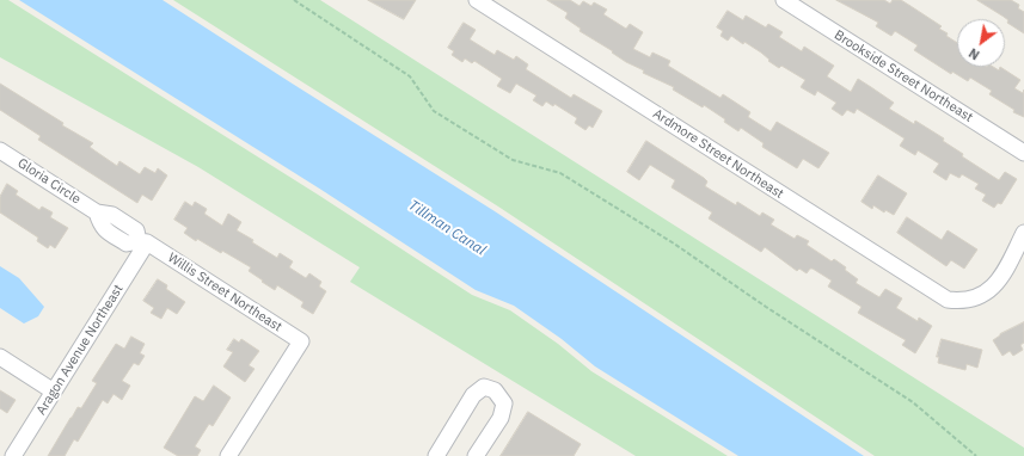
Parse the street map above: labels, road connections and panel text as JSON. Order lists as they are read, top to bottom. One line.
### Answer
{"streets":{"street":["Brookside Street Northeast","Ardmore Street Northeast","Gloria Circle","Willis Street Northeast","Aragon Avenue Northeast"]},"crossings":[["Gloria Circle","Willis Street Northeast"],["Gloria Circle","Aragon Avenue Northeast"],["Willis Street Northeast","Aragon Avenue Northeast"]],"water":["Tillman Canal"],"north":"bottom left"}
